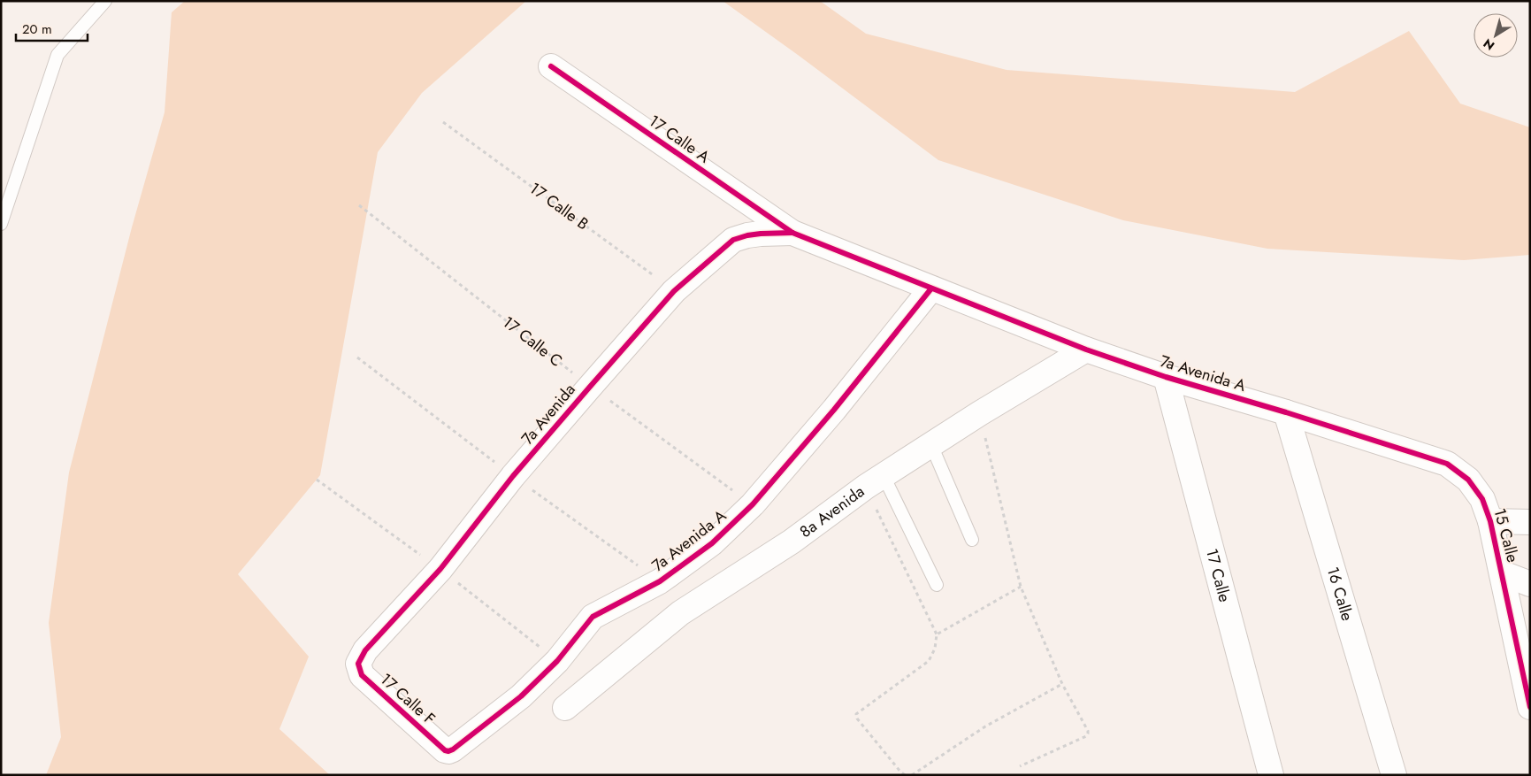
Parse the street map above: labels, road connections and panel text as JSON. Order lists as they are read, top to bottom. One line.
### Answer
{"streets":{"street":["17 Calle A","7a Avenida A","7a Avenida","8a Avenida","15 Calle","17 Calle","16 Calle","17 Calle F"],"path":["17 Calle B","17 Calle C"]},"crossings":[["17 Calle A","7a Avenida A"],["17 Calle A","7a Avenida"],["17 Calle B","7a Avenida"],["17 Calle C","7a Avenida A"],["17 Calle C","7a Avenida"],["7a Avenida A","7a Avenida"],["7a Avenida A","8a Avenida"],["7a Avenida A","15 Calle"],["7a Avenida A","17 Calle"],["7a Avenida A","16 Calle"],["7a Avenida A","17 Calle F"],["7a Avenida","17 Calle F"]],"scale_bar":"20 m","north":"bottom left"}
